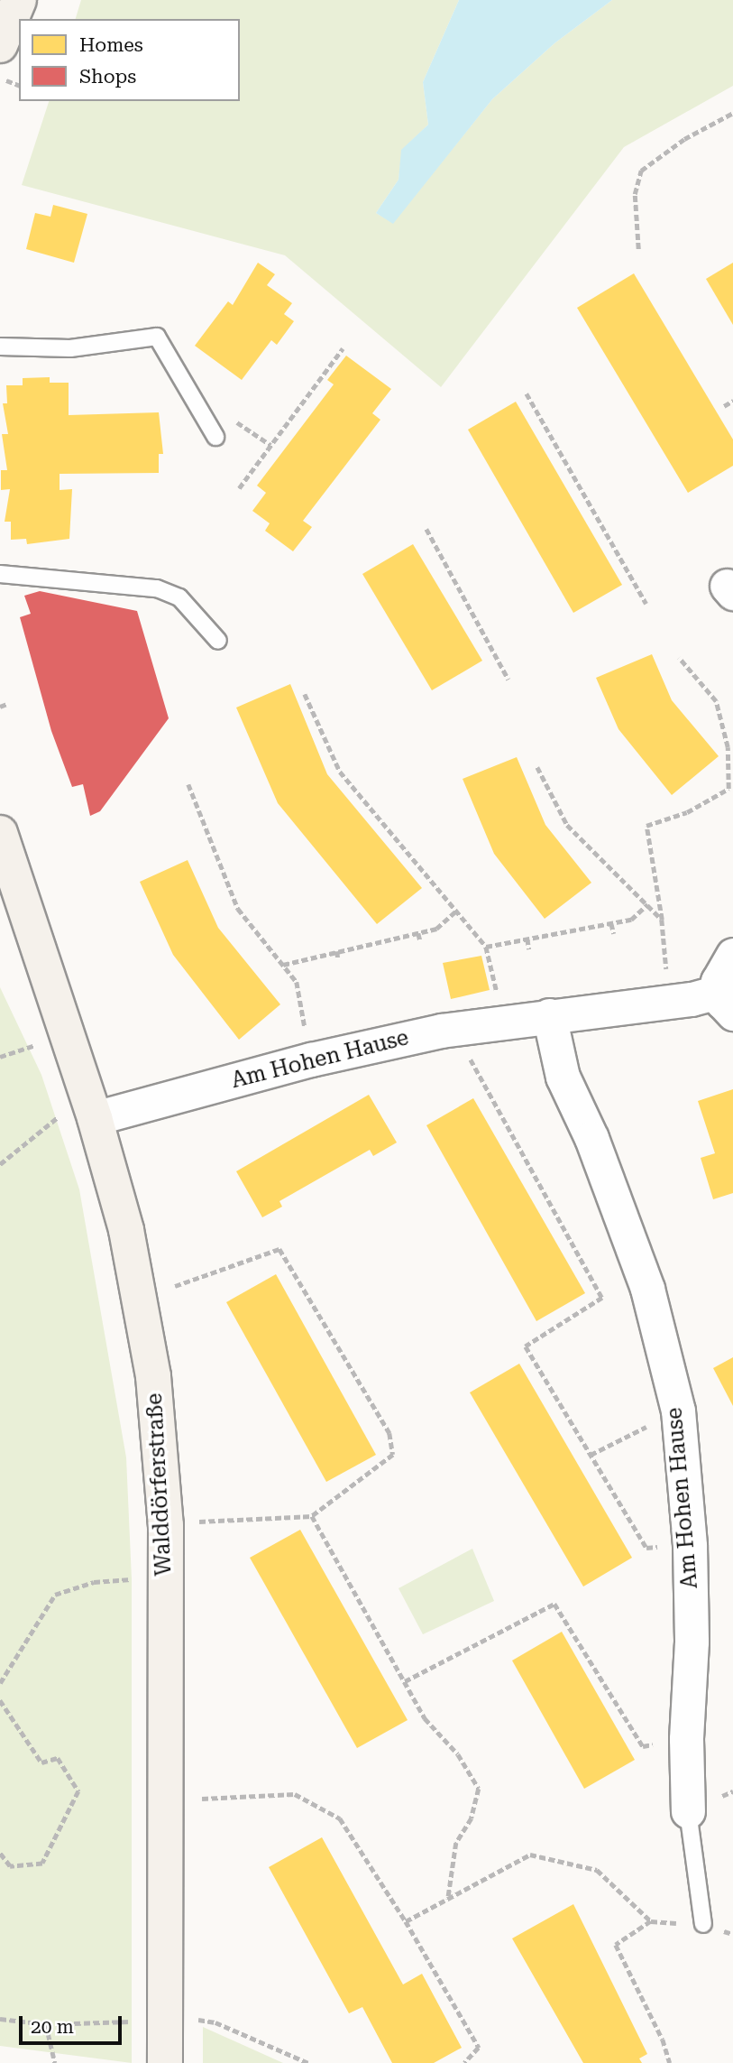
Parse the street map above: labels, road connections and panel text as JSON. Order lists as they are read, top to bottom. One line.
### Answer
{"streets":{"street":["Am Hohen Hause","Walddörferstraße"]},"crossings":[["Am Hohen Hause","Walddörferstraße"]],"legend":["Homes","Shops"],"scale_bar":"20 m"}
